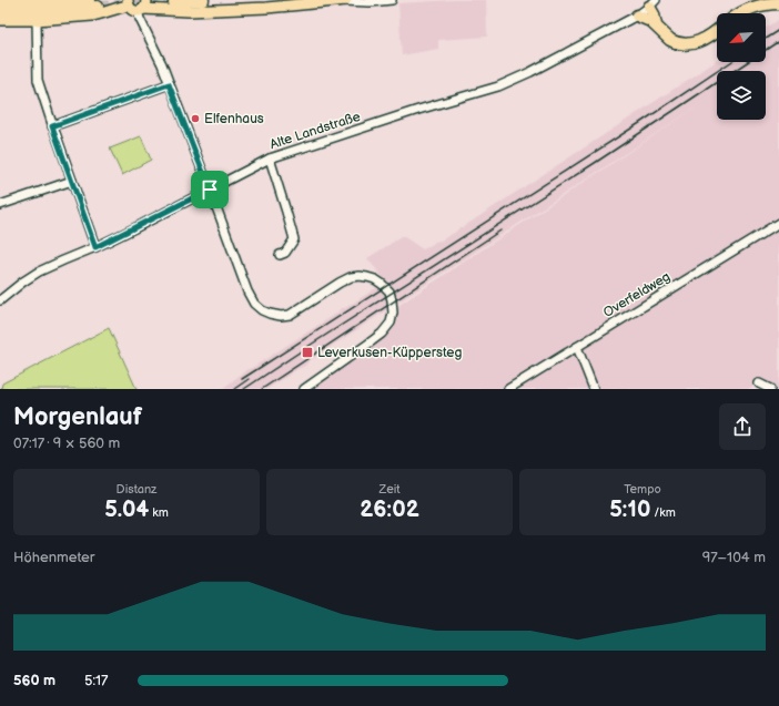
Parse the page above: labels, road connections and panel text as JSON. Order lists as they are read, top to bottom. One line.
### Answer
{"streets":{"street":["Alte Landstraße","Overfeldweg"]},"places":{"other":["Elfenhaus"],"transit":["Leverkusen-Küppersteg"]},"north":"bottom left","page":{"heading":["Morgenlauf","07:17 · 9 × 560 m"],"stats":[["Distanz","5.04 km"],["Zeit","26:02"],["Tempo","5:10 /km"]],"chart":["Höhenmeter","97–104 m"],"list":[{"name":"560 m","note":"5:17"}]}}
